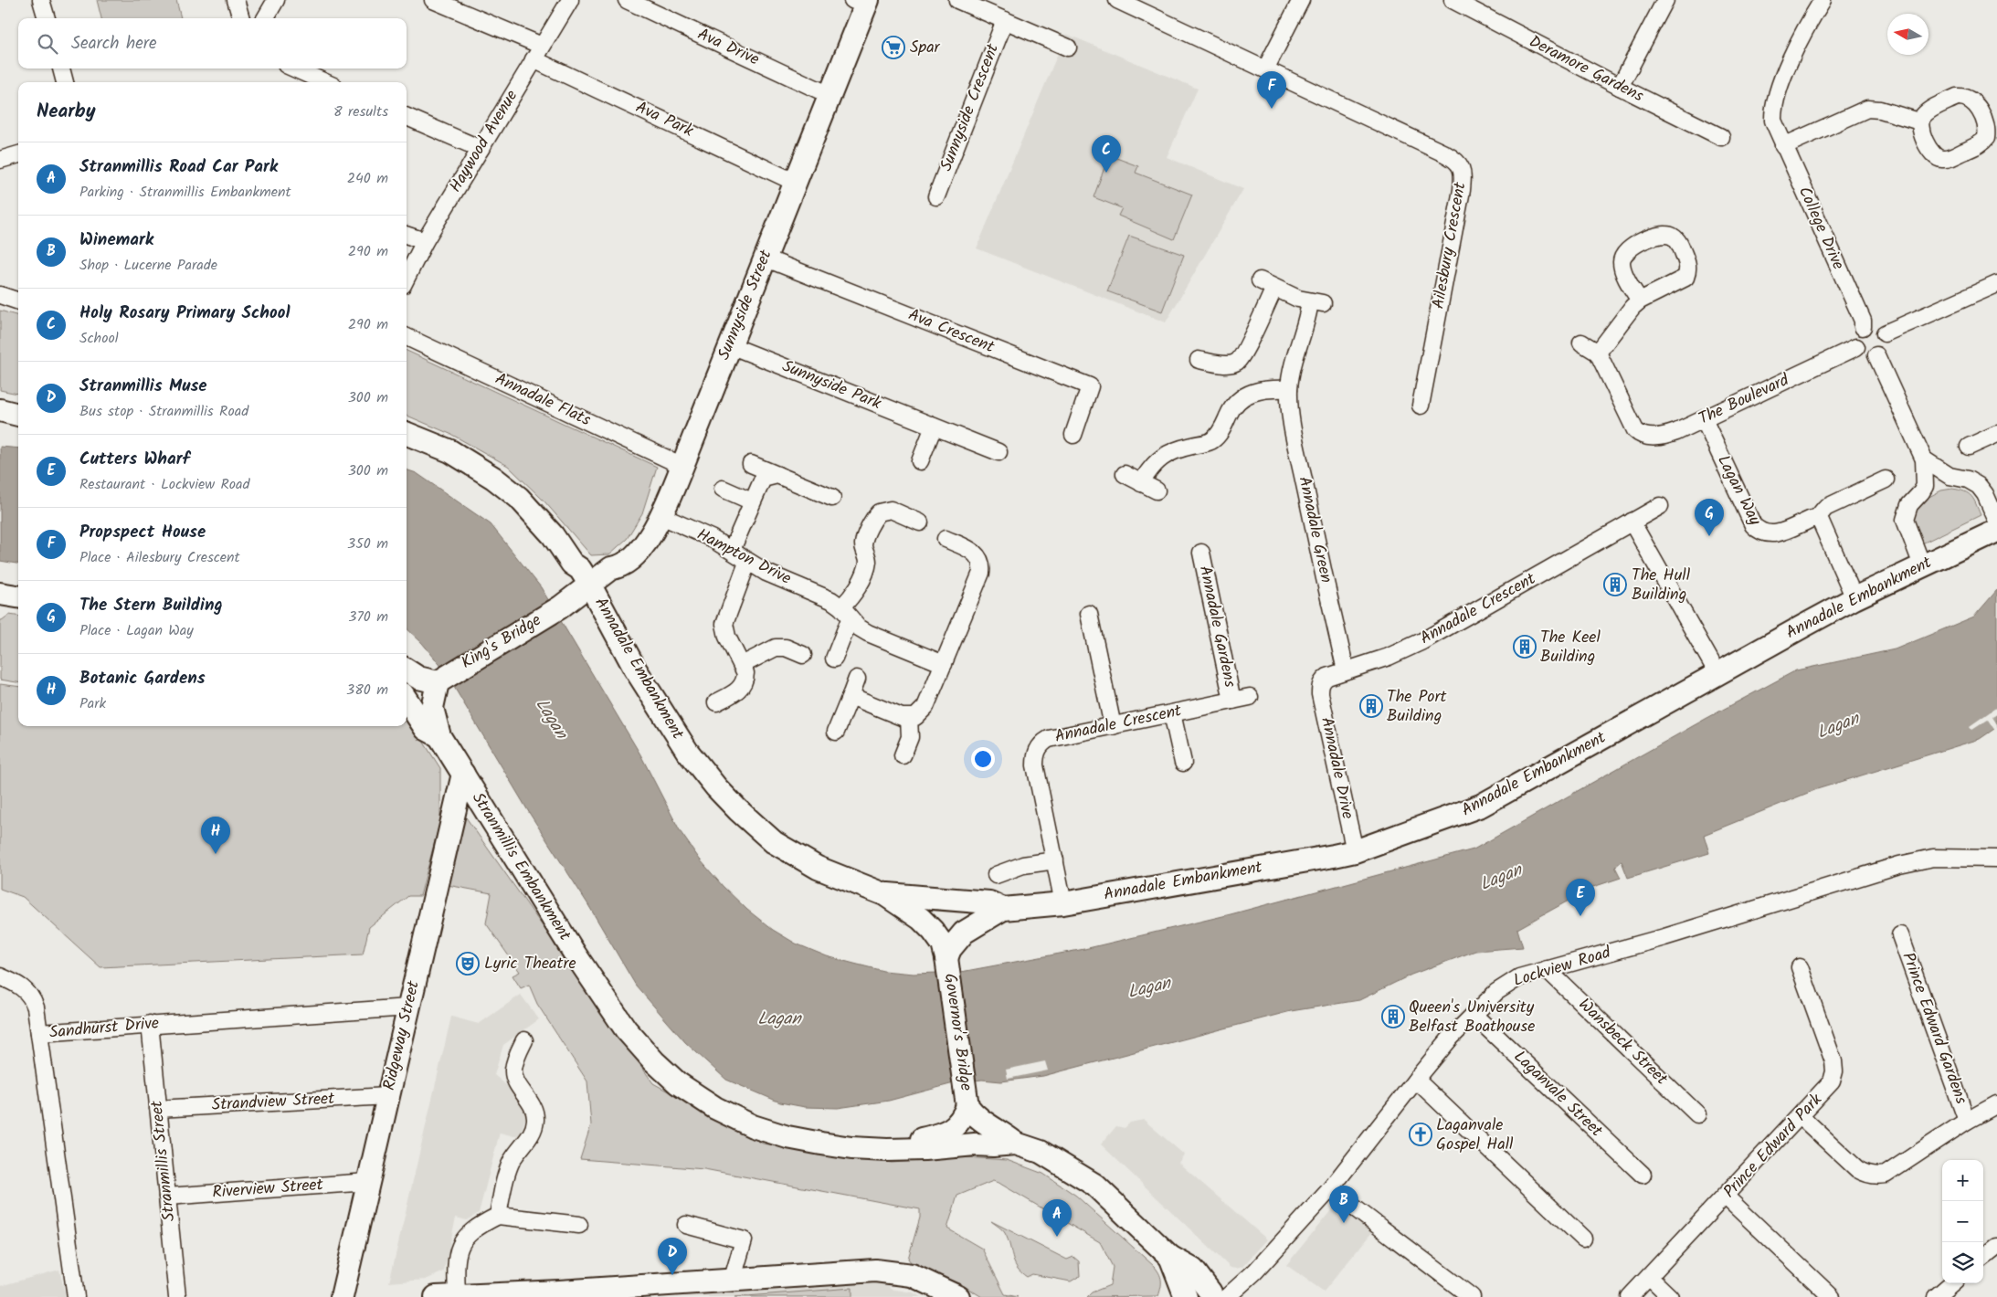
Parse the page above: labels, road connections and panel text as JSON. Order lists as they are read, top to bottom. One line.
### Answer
{"streets":{"street":["Ava Drive","Deramore Gardens","Sunnyside Crescent","Ava Park","Haywood Avenue","College Drive","Ailesbury Crescent","Sunnyside Street","Ava Crescent","Sunnyside Park","Annadale Flats","The Boulevard","Lagan Way","Annadale Green","Hampton Drive","Annadale Embankment","Annadale Crescent","Annadale Gardens","King's Bridge","Annadale Drive","Stranmillis Embankment","Lockview Road","Sandhurst Drive","Prince Edward Gardens","Governor's Bridge","Ridgeway Street","Wansbeck Street","Laganvale Street","Strandview Street","Prince Edward Park","Stranmillis Street","Riverview Street"]},"crossings":[["Ava Drive","Sunnyside Street"],["Ava Park","Haywood Avenue"],["Ava Park","Sunnyside Street"],["College Drive","The Boulevard"],["Sunnyside Street","Ava Crescent"],["Sunnyside Street","Sunnyside Park"],["Sunnyside Street","Annadale Flats"],["Sunnyside Street","Hampton Drive"],["Sunnyside Street","Annadale Embankment"],["Sunnyside Street","King's Bridge"],["The Boulevard","Lagan Way"],["Annadale Green","Annadale Crescent"],["Annadale Embankment","Annadale Crescent"],["Annadale Embankment","King's Bridge"],["Annadale Embankment","Annadale Drive"],["Annadale Embankment","Governor's Bridge"],["Annadale Crescent","Annadale Gardens"],["Annadale Crescent","Annadale Drive"],["King's Bridge","Stranmillis Embankment"],["Stranmillis Embankment","Lockview Road"],["Stranmillis Embankment","Governor's Bridge"],["Stranmillis Embankment","Ridgeway Street"],["Lockview Road","Wansbeck Street"],["Lockview Road","Laganvale Street"],["Sandhurst Drive","Ridgeway Street"],["Sandhurst Drive","Stranmillis Street"],["Ridgeway Street","Strandview Street"],["Ridgeway Street","Riverview Street"],["Strandview Street","Stranmillis Street"],["Stranmillis Street","Riverview Street"]],"water":["Lagan"],"places":{"supermarket":["Spar"],"building":["The Hull Building","The Keel Building","The Port Building","Queen's University Belfast Boathouse"],"theatre":["Lyric Theatre"],"church":["Laganvale Gospel Hall"]},"north":"left","page":{"search":"Search here","pins":["F","C","G","H","E","B","A","D"],"heading":["Nearby","8 results"],"list":[{"mark":"A","name":"Stranmillis Road Car Park","note":"Parking · Stranmillis Embankment","value":"240 m"},{"mark":"B","name":"Winemark","note":"Shop · Lucerne Parade","value":"290 m"},{"mark":"C","name":"Holy Rosary Primary School","note":"School","value":"290 m"},{"mark":"D","name":"Stranmillis Muse","note":"Bus stop · Stranmillis Road","value":"300 m"},{"mark":"E","name":"Cutters Wharf","note":"Restaurant · Lockview Road","value":"300 m"},{"mark":"F","name":"Propspect House","note":"Place · Ailesbury Crescent","value":"350 m"},{"mark":"G","name":"The Stern Building","note":"Place · Lagan Way","value":"370 m"},{"mark":"H","name":"Botanic Gardens","note":"Park","value":"380 m"}],"map_buttons":["+","−"]}}
